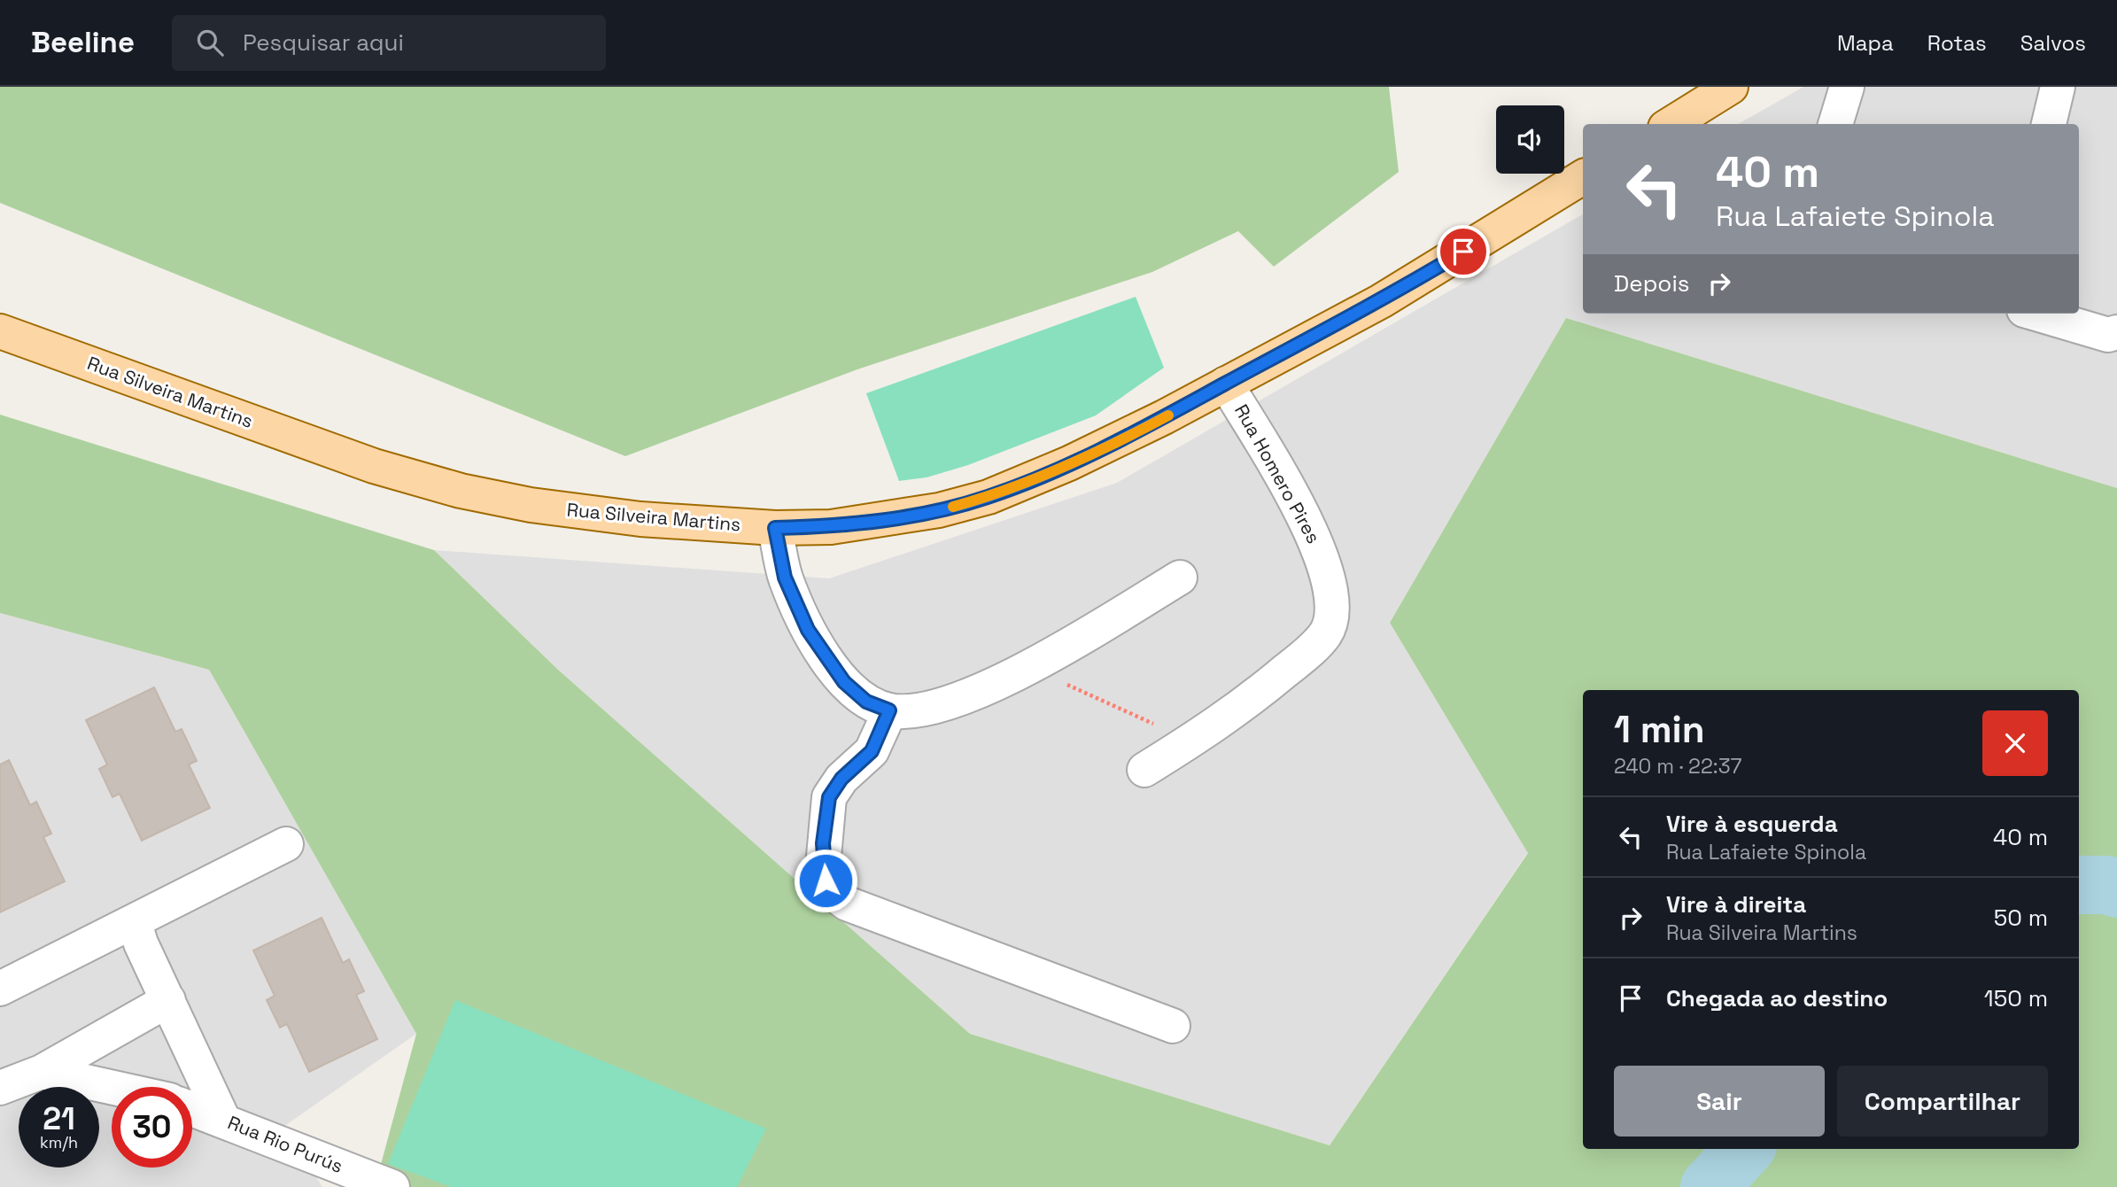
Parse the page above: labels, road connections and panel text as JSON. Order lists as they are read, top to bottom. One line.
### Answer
{"streets":{"main road":["Rua Silveira Martins"],"street":["Rua Homero Pires","Rua Rio Purús"]},"crossings":[["Rua Silveira Martins","Rua Homero Pires"]],"page":{"header":"Beeline","search":"Pesquisar aqui","nav":["Mapa","Rotas","Salvos"],"turn":["40 m","Rua Lafaiete Spinola"],"then":"Depois","heading":["1 min","240 m · 22:37"],"list":[{"name":"Vire à esquerda","note":"Rua Lafaiete Spinola","value":"40 m"},{"name":"Vire à direita","note":"Rua Silveira Martins","value":"50 m"},{"name":"Chegada ao destino","value":"150 m"}],"buttons":["Sair","Compartilhar"],"speed":"21 km/h","limit":"30"}}
